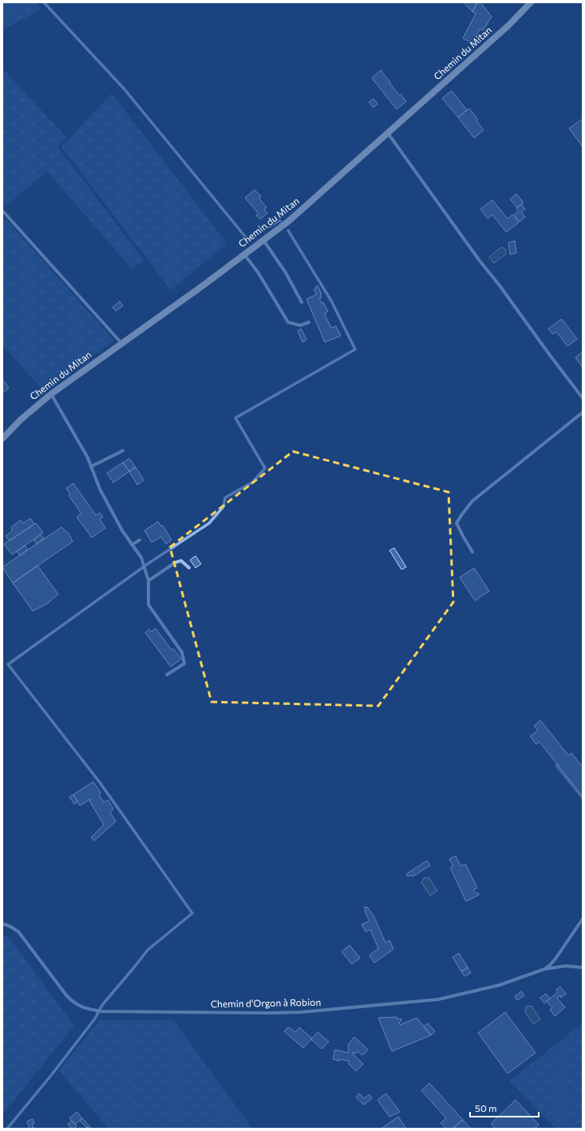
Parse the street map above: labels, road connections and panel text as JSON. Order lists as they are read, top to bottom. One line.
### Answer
{"streets":{"street":["Chemin du Mitan","Chemin d'Orgon à Robion"]},"scale_bar":"50 m"}
